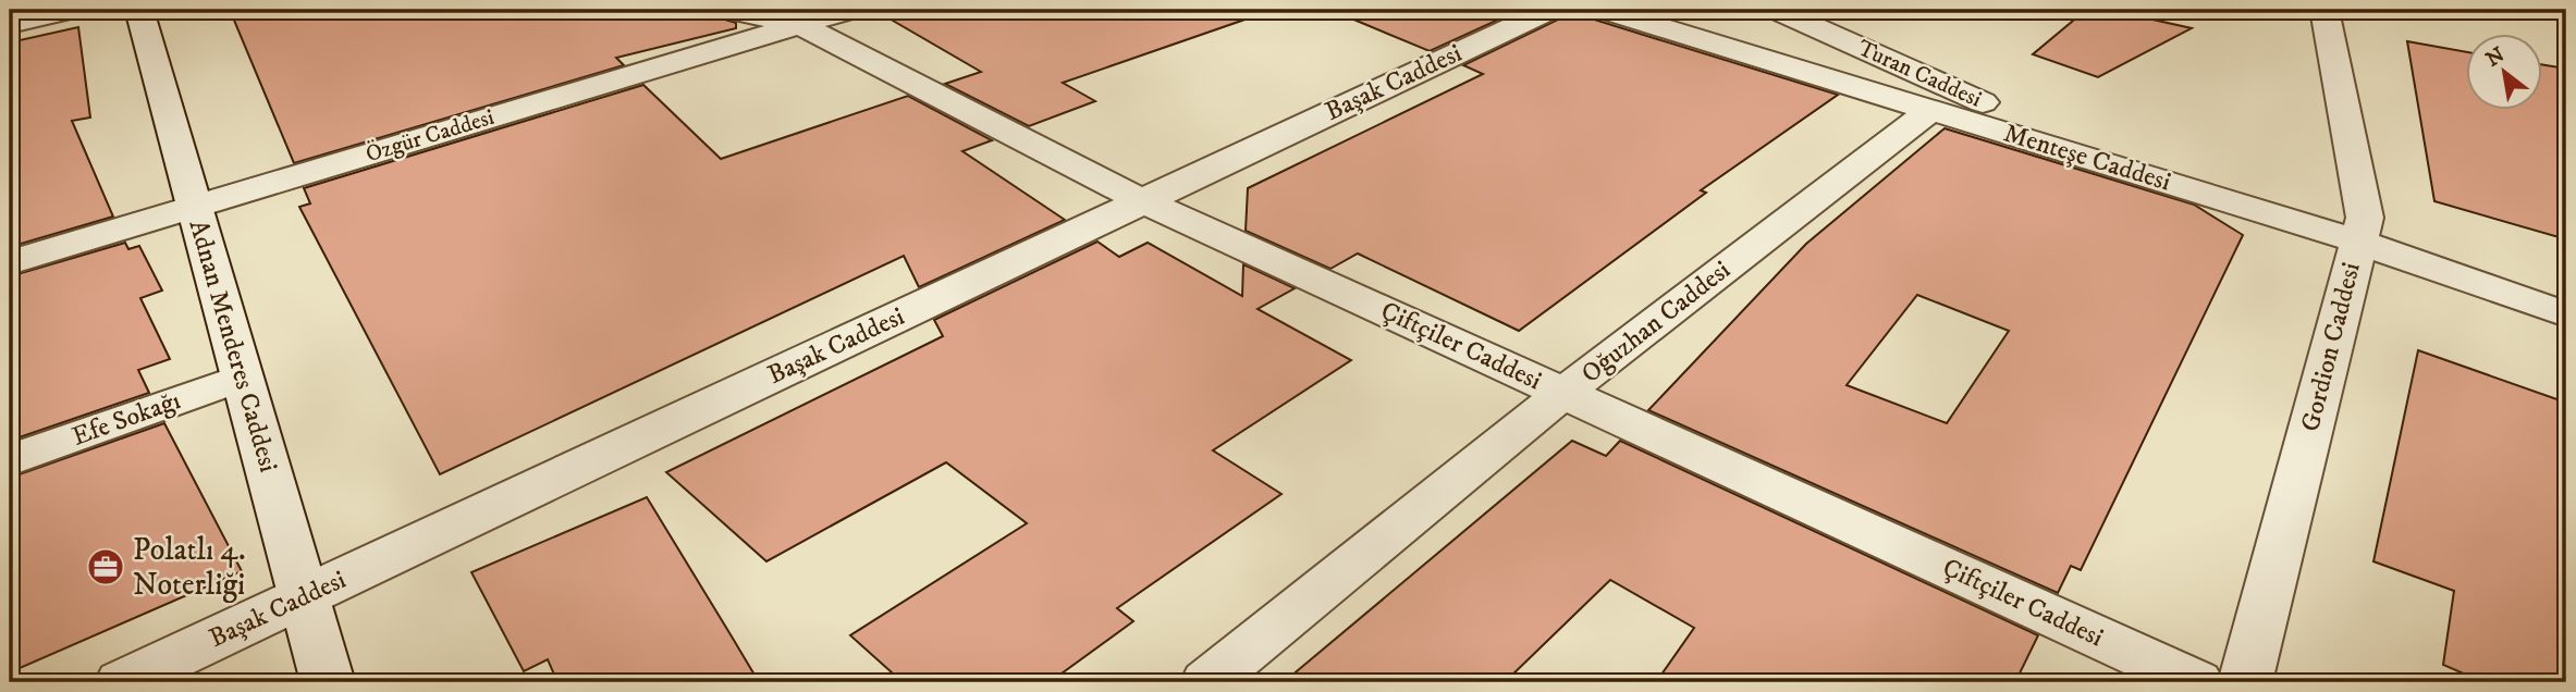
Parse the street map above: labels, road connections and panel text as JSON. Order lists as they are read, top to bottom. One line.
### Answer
{"streets":{"street":["Turan Caddesi","Başak Caddesi","Özgür Caddesi","Menteşe Caddesi","Oğuzhan Caddesi","Adnan Menderes Caddesi","Çiftçiler Caddesi","Gordion Caddesi","Efe Sokağı"]},"crossings":[["Turan Caddesi","Menteşe Caddesi"],["Başak Caddesi","Adnan Menderes Caddesi"],["Başak Caddesi","Çiftçiler Caddesi"],["Özgür Caddesi","Adnan Menderes Caddesi"],["Özgür Caddesi","Çiftçiler Caddesi"],["Menteşe Caddesi","Oğuzhan Caddesi"],["Menteşe Caddesi","Gordion Caddesi"],["Oğuzhan Caddesi","Çiftçiler Caddesi"],["Adnan Menderes Caddesi","Efe Sokağı"]],"places":{"office":["Polatlı 4. Noterliği"]},"north":"top left"}
